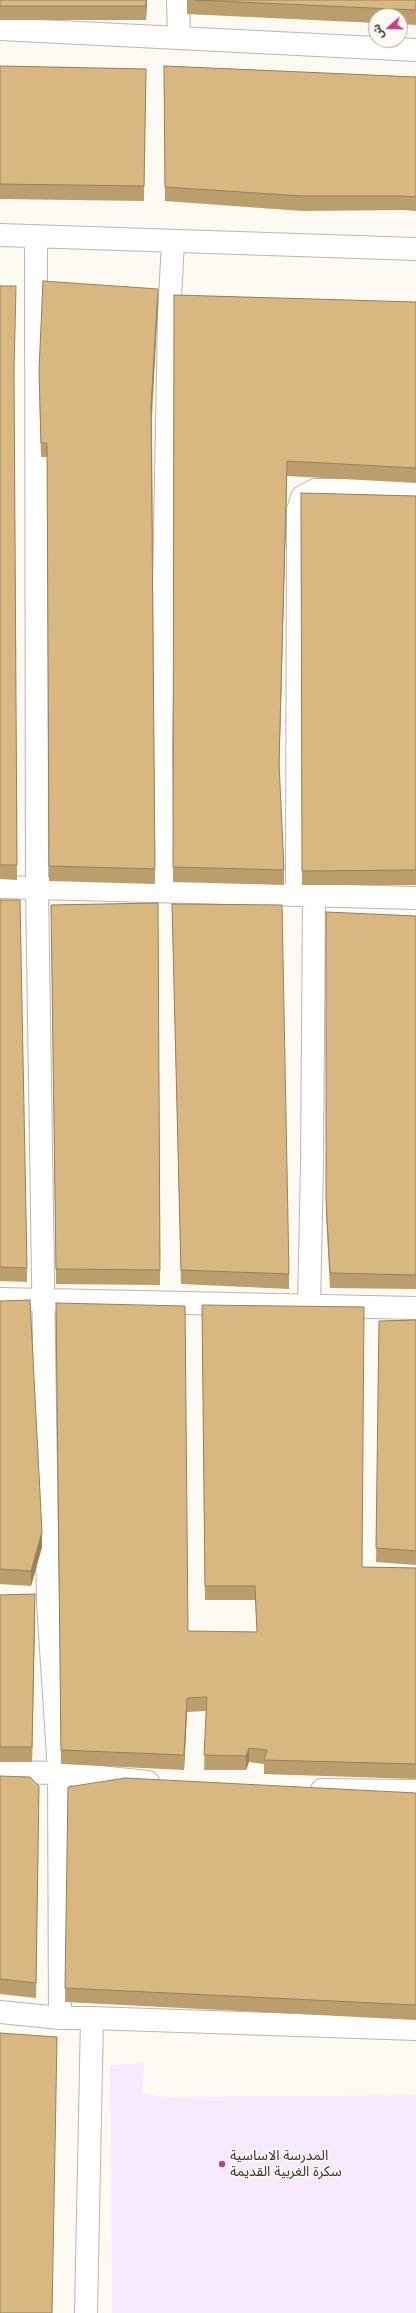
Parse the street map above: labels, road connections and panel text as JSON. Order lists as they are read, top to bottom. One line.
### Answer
{"places":["المدرسة الاساسية سكرة الغربية القديمة"],"north":"left"}
